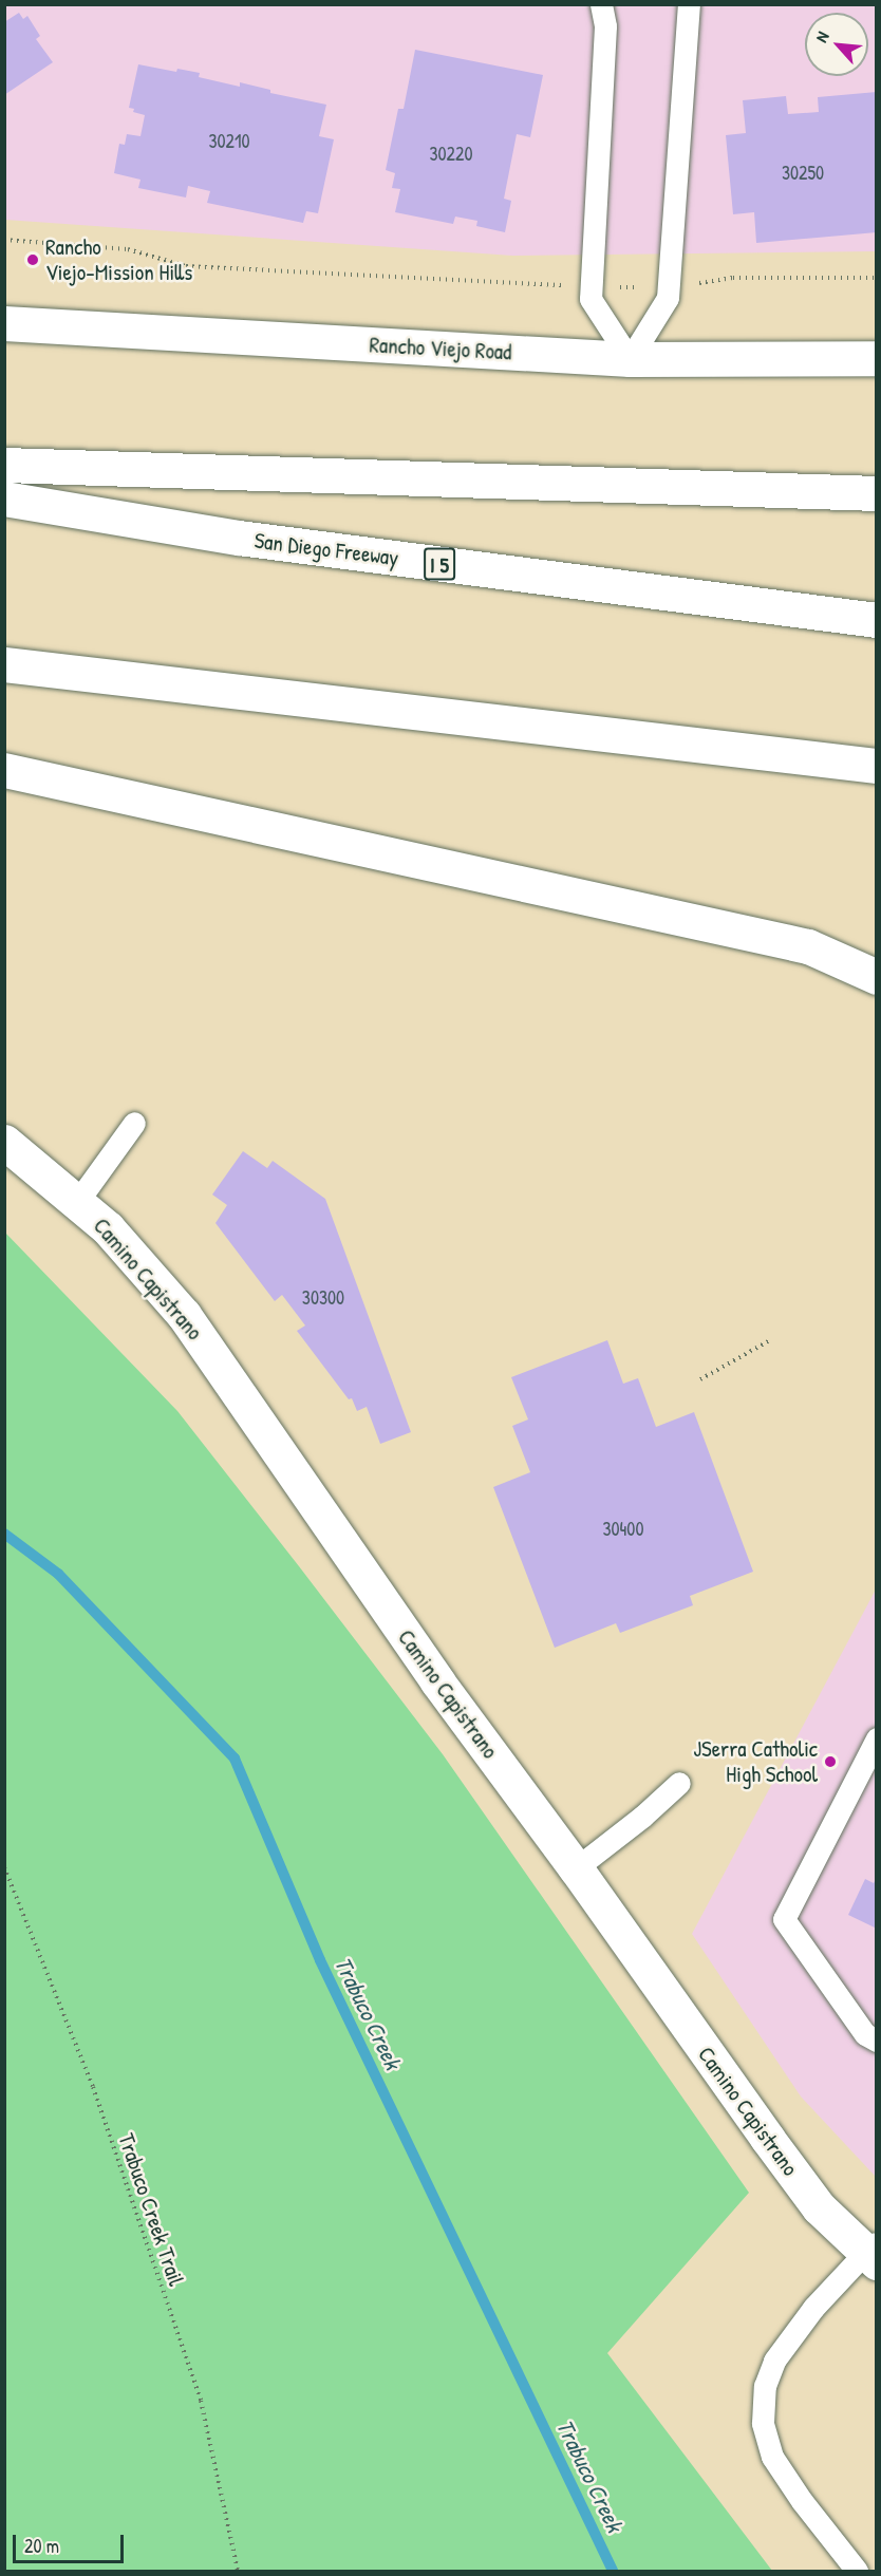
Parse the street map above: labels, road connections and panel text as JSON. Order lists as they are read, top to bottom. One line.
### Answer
{"streets":{"main road":["Rancho Viejo Road","San Diego Freeway","I 5","Camino Capistrano"],"path":["Trabuco Creek Trail"]},"water":["Trabuco Creek"],"places":["Rancho Viejo-Mission Hills","JSerra Catholic High School"],"house_numbers":["30210","30220","30250","30300","30400"],"scale_bar":"20 m","north":"top left"}
